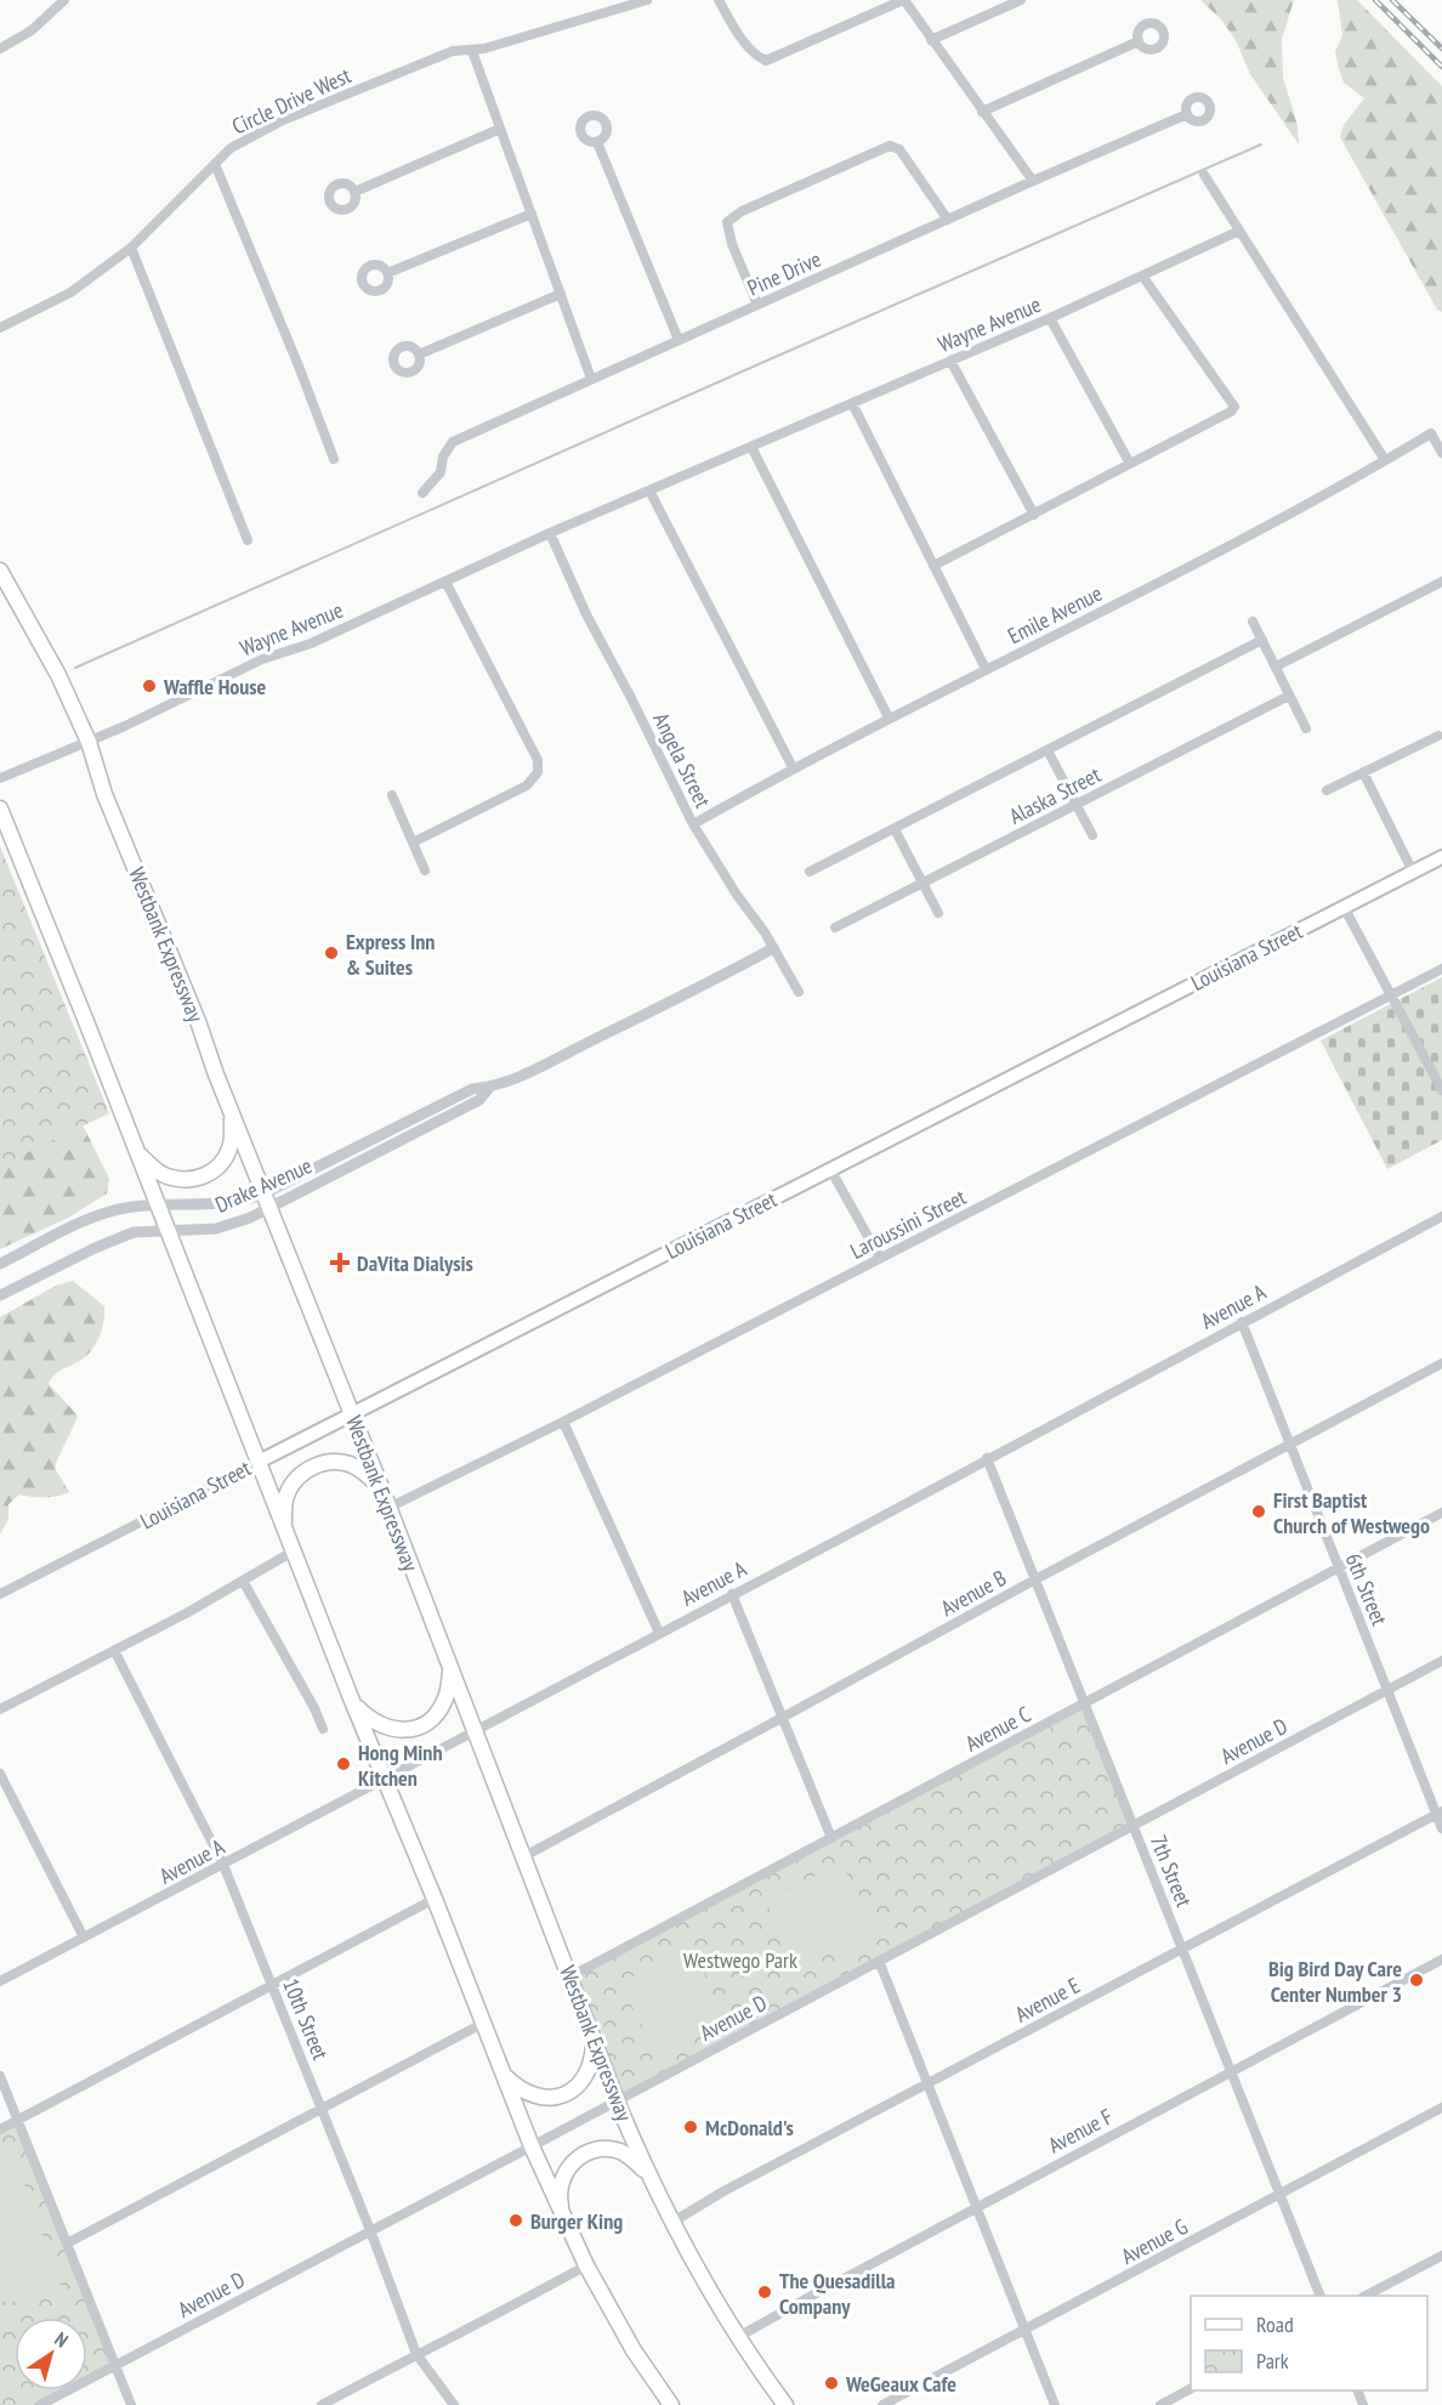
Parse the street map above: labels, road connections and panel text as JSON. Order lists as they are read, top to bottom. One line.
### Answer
{"streets":{"highway":["Westbank Expressway"],"main road":["Louisiana Street"],"street":["Circle Drive West","Pine Drive","Wayne Avenue","Emile Avenue","Angela Street","Alaska Street","Drake Avenue","Laroussini Street","Avenue A","6th Street","Avenue B","Avenue C","Avenue D","7th Street","Avenue E","10th Street","Avenue F","Avenue G"]},"crossings":[["Wayne Avenue","Angela Street"],["Wayne Avenue","Westbank Expressway"],["Emile Avenue","Angela Street"],["Angela Street","Drake Avenue"],["Westbank Expressway","Louisiana Street"],["Westbank Expressway","Drake Avenue"],["Westbank Expressway","Laroussini Street"],["Westbank Expressway","Avenue A"],["Westbank Expressway","Avenue B"],["Westbank Expressway","Avenue C"],["Westbank Expressway","Avenue D"],["Westbank Expressway","Avenue E"],["Westbank Expressway","Avenue F"],["Avenue A","6th Street"],["Avenue A","7th Street"],["Avenue A","10th Street"],["6th Street","Avenue B"],["6th Street","Avenue C"],["6th Street","Avenue D"],["6th Street","Avenue E"],["Avenue B","7th Street"],["Avenue C","7th Street"],["Avenue D","7th Street"],["Avenue D","10th Street"],["7th Street","Avenue E"],["7th Street","Avenue F"],["7th Street","Avenue G"]],"parks":["Westwego Park"],"places":{"other":["Waffle House","Express Inn & Suites","First Baptist Church of Westwego","Hong Minh Kitchen","Big Bird Day Care Center Number 3","McDonald's","Burger King","The Quesadilla Company","WeGeaux Cafe"],"health":["DaVita Dialysis"]},"legend":["Road","Park"],"north":"top right"}
